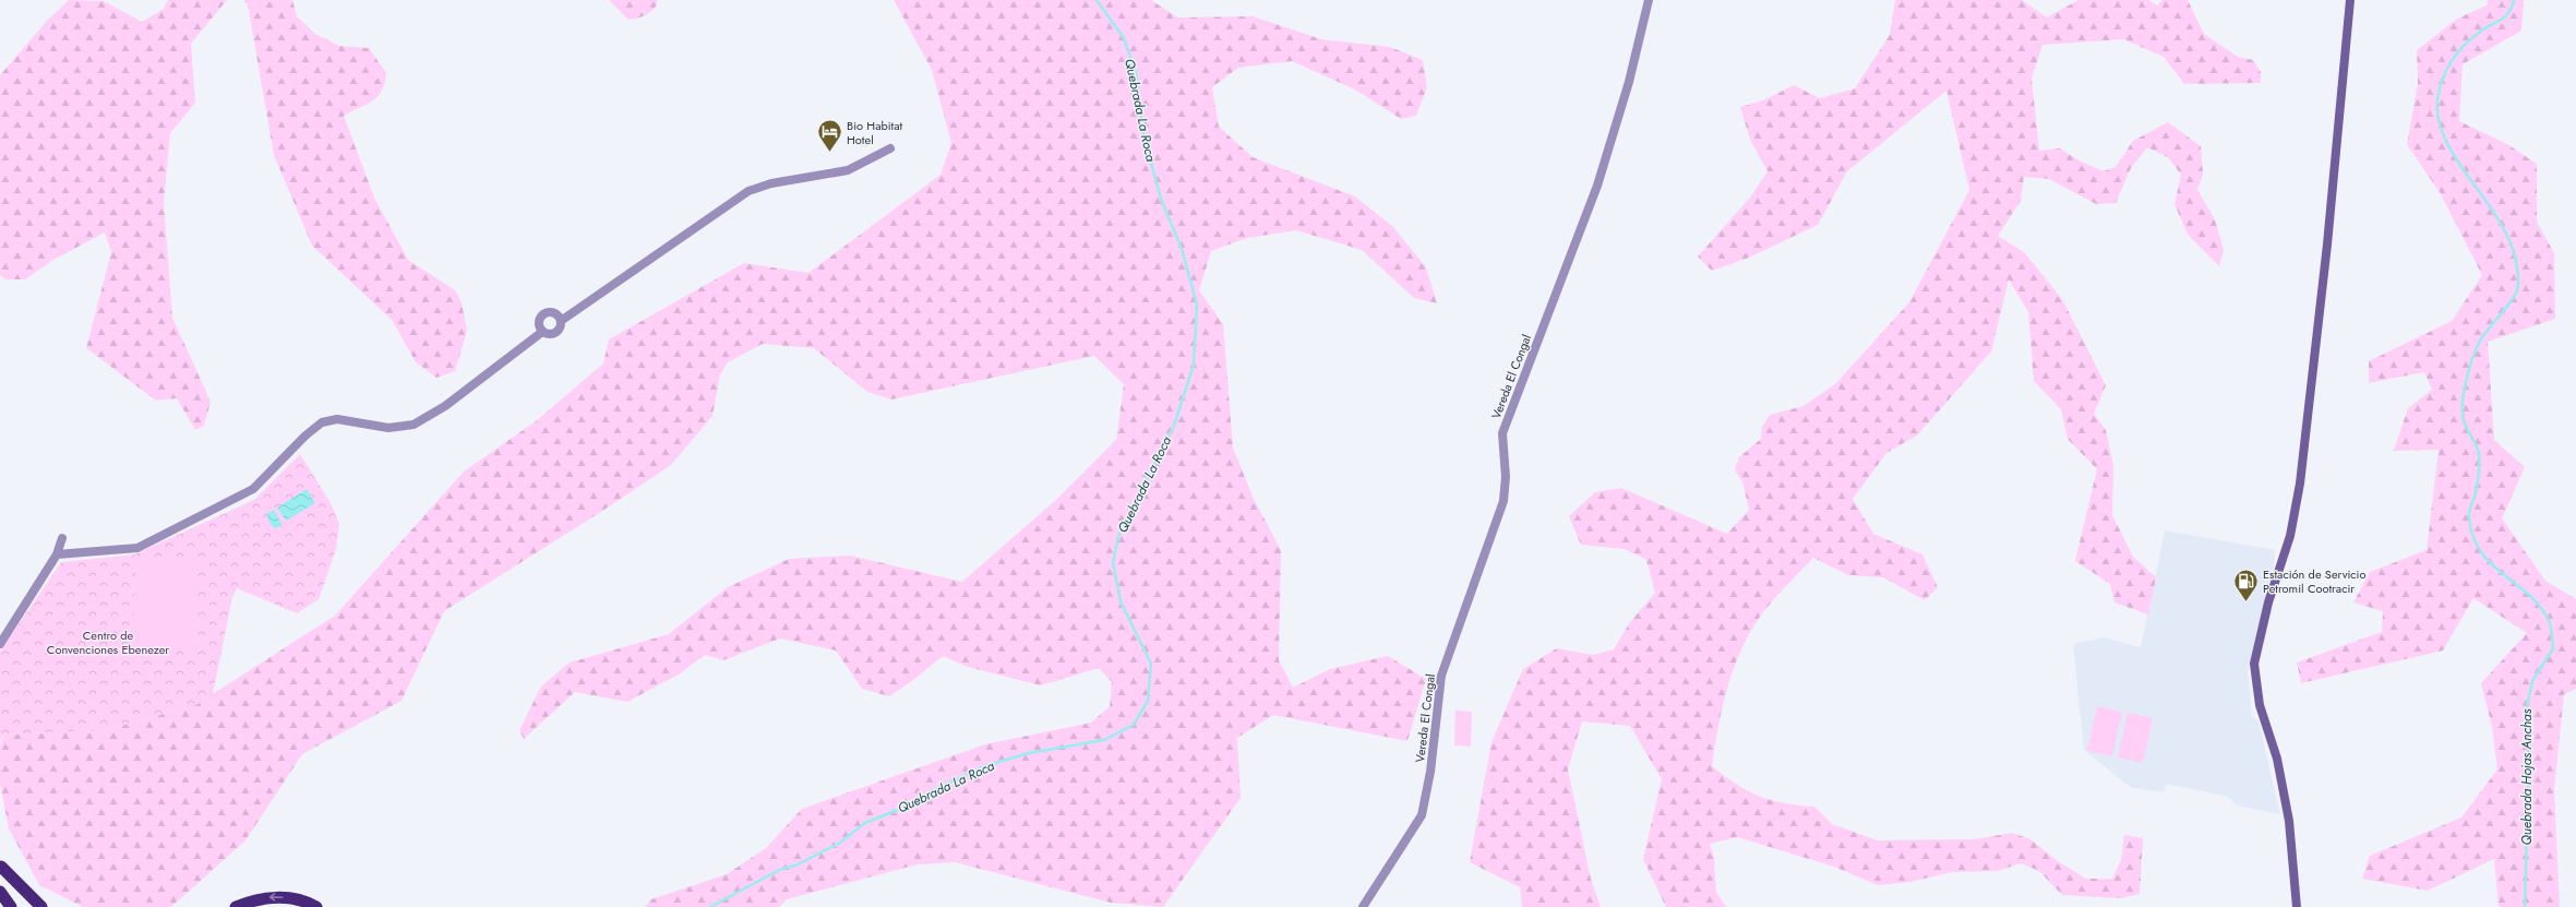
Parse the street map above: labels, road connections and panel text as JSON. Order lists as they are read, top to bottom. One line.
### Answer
{"streets":{"street":["Vereda El Congal"]},"water":["Quebrada La Roca","Quebrada Hojas Anchas"],"parks":["Centro de Convenciones Ebenezer"],"places":{"hotel":["Bio Habitat Hotel"],"fuel station":["Estación de Servicio Petromil Cootracir"]}}
